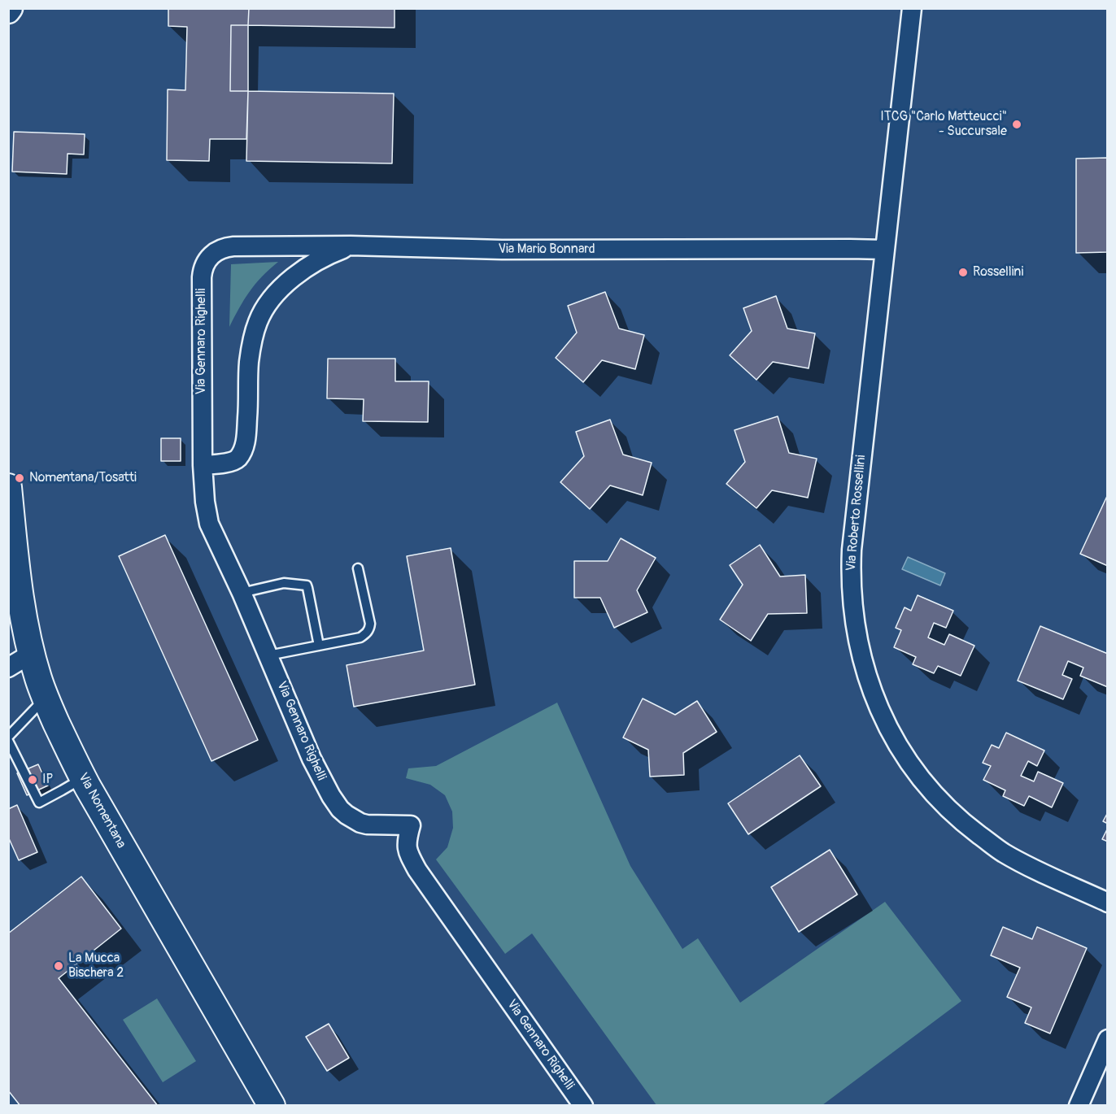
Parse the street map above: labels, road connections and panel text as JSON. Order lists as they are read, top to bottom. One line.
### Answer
{"streets":{"main road":["Via Nomentana"],"street":["Via Mario Bonnard","Via Gennaro Righelli","Via Roberto Rossellini"]},"crossings":[["Via Mario Bonnard","Via Gennaro Righelli"],["Via Mario Bonnard","Via Roberto Rossellini"]],"places":["ITCG \"Carlo Matteucci\" - Succursale","Rossellini","Nomentana/Tosatti","IP","La Mucca Bischera 2"]}
